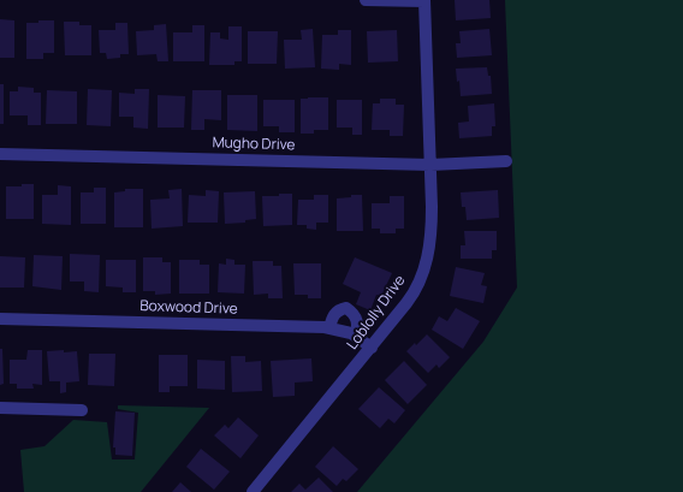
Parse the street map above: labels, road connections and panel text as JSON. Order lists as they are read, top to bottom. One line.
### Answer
{"streets":{"street":["Mugho Drive","Boxwood Drive","Loblolly Drive"]},"crossings":[["Mugho Drive","Loblolly Drive"],["Boxwood Drive","Loblolly Drive"]]}
